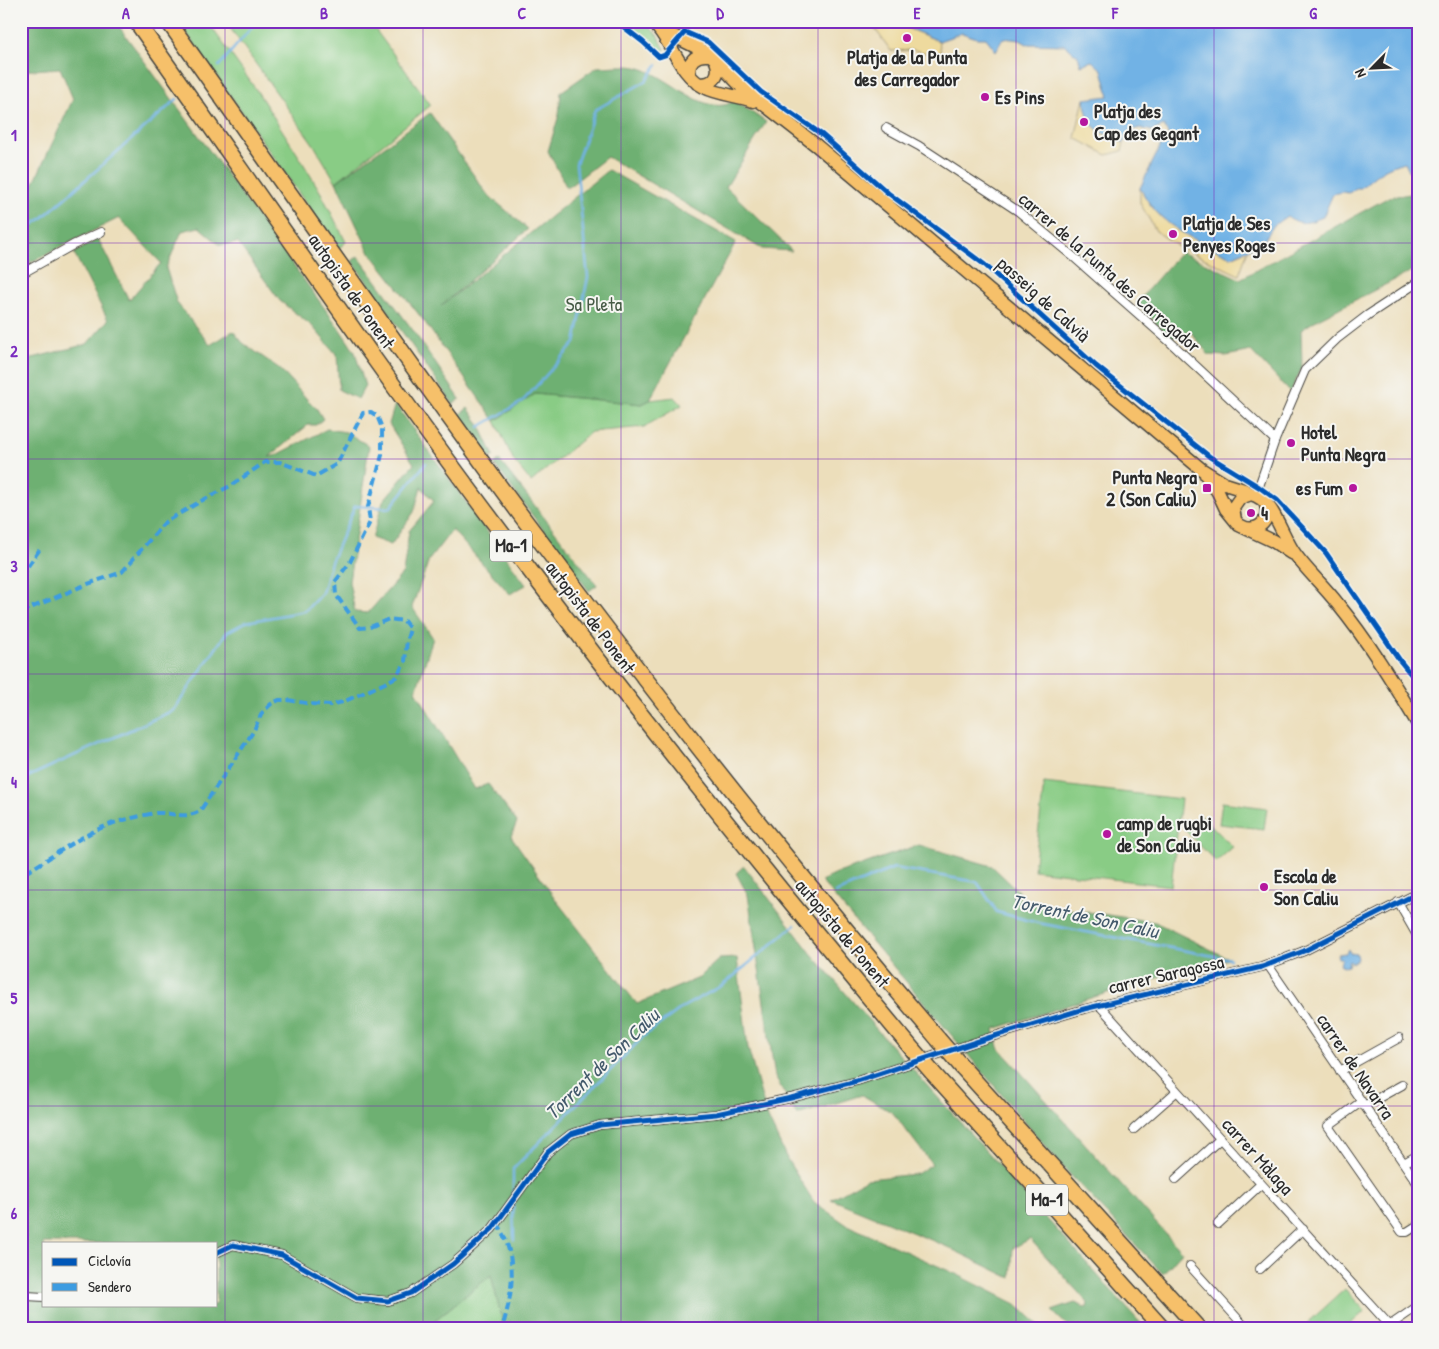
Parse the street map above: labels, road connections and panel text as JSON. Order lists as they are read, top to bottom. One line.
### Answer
{"streets":{"highway":["autopista de Ponent","Ma-1"],"street":["carrer de la Punta des Carregador","carrer Saragossa","carrer de Navarra","carrer Màlaga"],"cycle path":["passeig de Calvià"]},"crossings":[["autopista de Ponent","Ma-1"],["autopista de Ponent","carrer Saragossa"],["Ma-1","carrer Saragossa"],["carrer Saragossa","carrer de Navarra"],["carrer Saragossa","carrer Màlaga"]],"water":["Torrent de Son Caliu"],"parks":["Sa Pleta"],"places":{"other":["Platja de la Punta des Carregador","Es Pins","Platja des Cap des Gegant","Platja de Ses Penyes Roges","Hotel Punta Negra","es Fum","4","camp de rugbi de Son Caliu","Escola de Son Caliu"],"transit":["Punta Negra 2 (Son Caliu)"]},"legend":["Ciclovía","Sendero"],"north":"bottom left","grid":{"columns":["A","B","C","D","E","F","G"],"rows":["1","2","3","4","5","6"]}}
